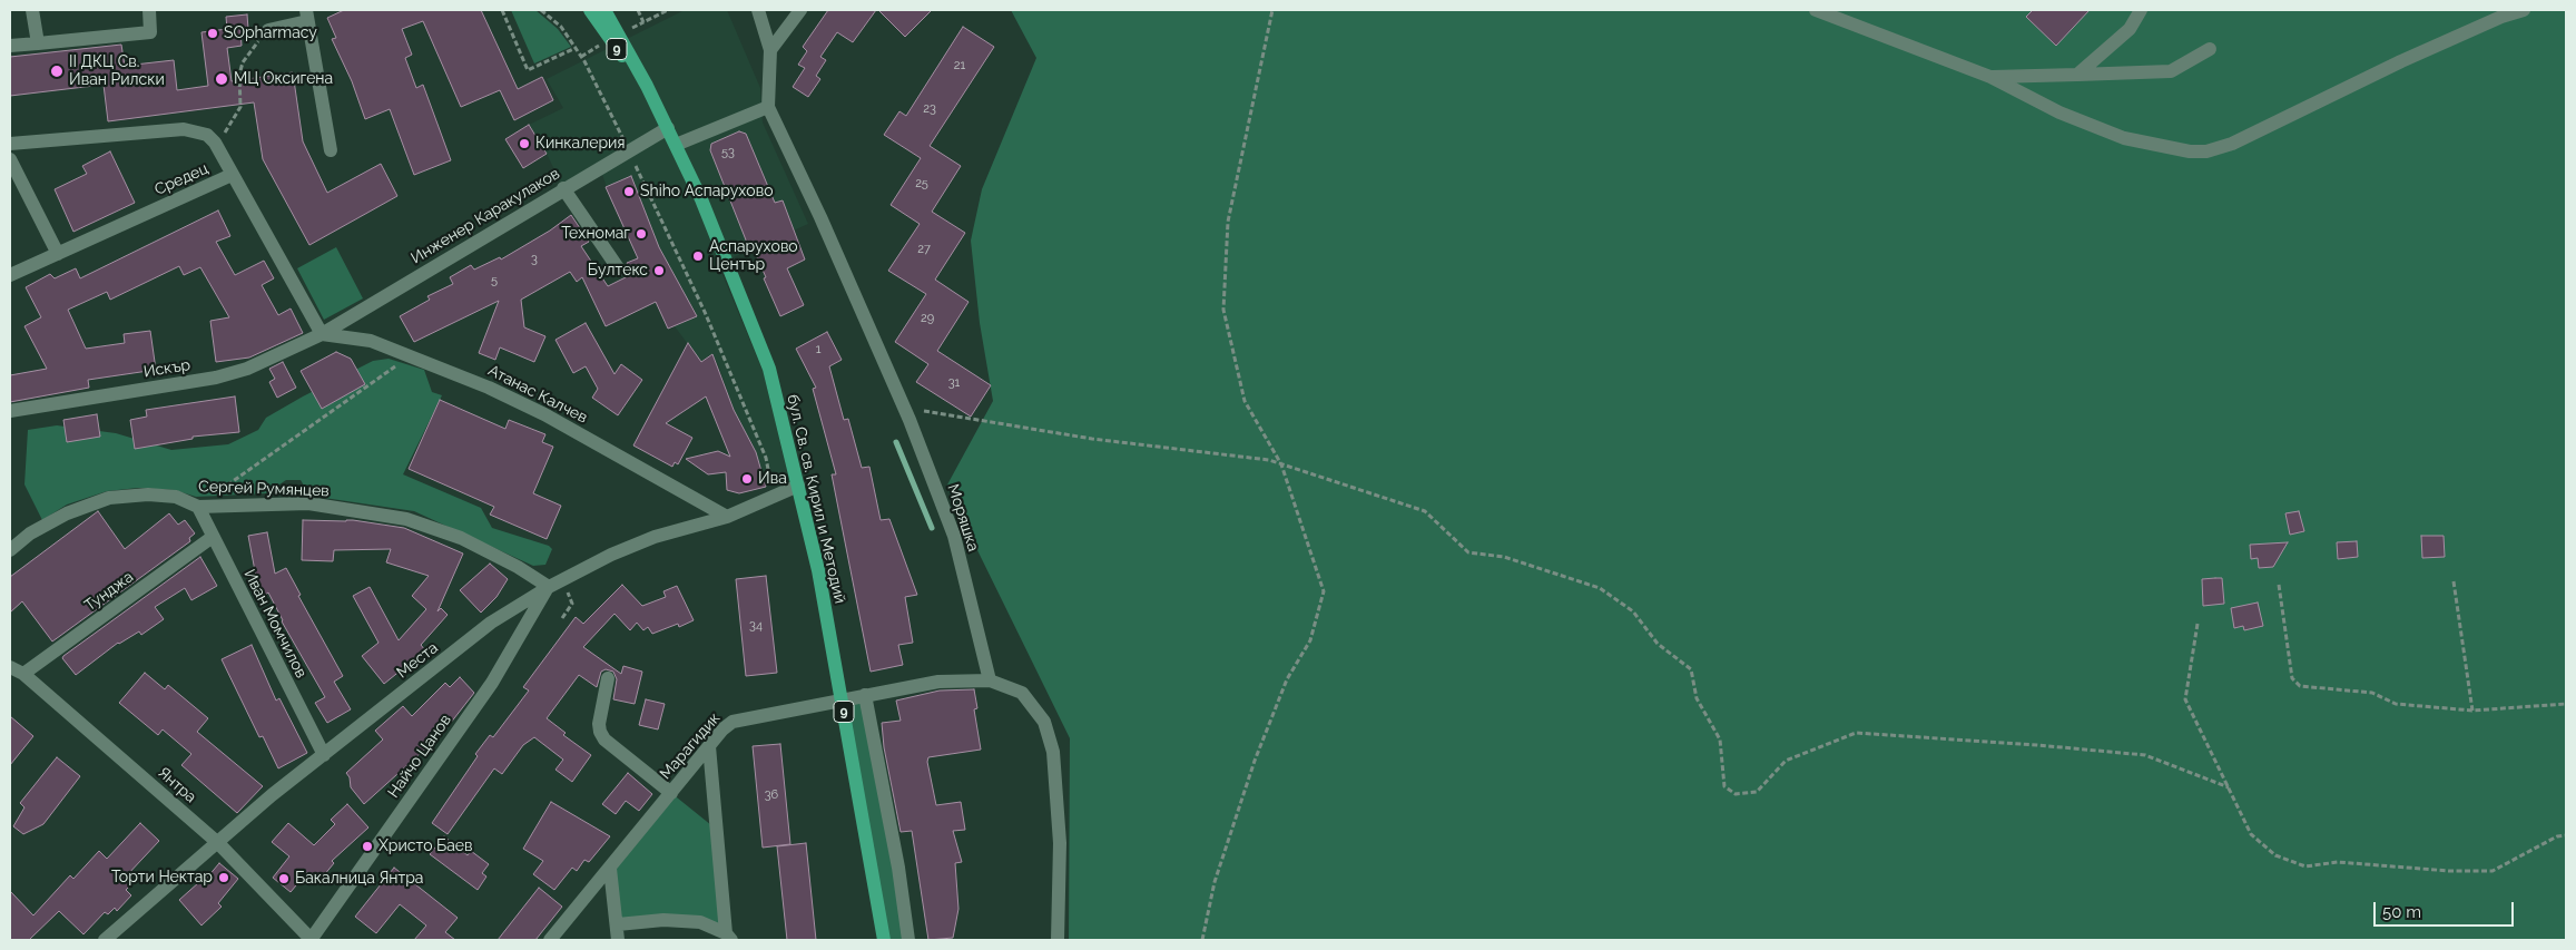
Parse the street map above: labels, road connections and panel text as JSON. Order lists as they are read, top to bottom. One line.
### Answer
{"streets":{"main road":["9","бул. Св. св. Кирил и Методий"],"street":["Средец","Инженер Каракулаков","Искър","Атанас Калчев","Сергей Румянцев","Моряшка","Тунджа","Иван Момчилов","Места","Марагидик","Найчо Цанов","Янтра"]},"crossings":[["9","бул. Св. св. Кирил и Методий"],["Средец","Инженер Каракулаков"],["Средец","Искър"],["Средец","Атанас Калчев"],["Инженер Каракулаков","Искър"],["Инженер Каракулаков","Атанас Калчев"],["Инженер Каракулаков","бул. Св. св. Кирил и Методий"],["Искър","Атанас Калчев"],["Атанас Калчев","Места"],["Сергей Румянцев","Иван Момчилов"],["Сергей Румянцев","Места"],["Сергей Румянцев","Найчо Цанов"],["бул. Св. св. Кирил и Методий","Места"],["бул. Св. св. Кирил и Методий","Марагидик"],["Моряшка","Марагидик"],["Тунджа","Иван Момчилов"],["Тунджа","Янтра"],["Иван Момчилов","Места"],["Места","Найчо Цанов"],["Места","Янтра"],["Найчо Цанов","Янтра"]],"places":["SOpharmacy","II ДКЦ Св. Иван Рилски","МЦ Оксигена","Кинкалерия","Shiho Аспарухово","Техномаг","Аспарухово Център","Бултекс","Ива","Христо Баев","Торти Нектар","Бакалница Янтра"],"house_numbers":["21","23","53","25","27","3","5","29","1","31","34","36"],"scale_bar":"50 m"}
